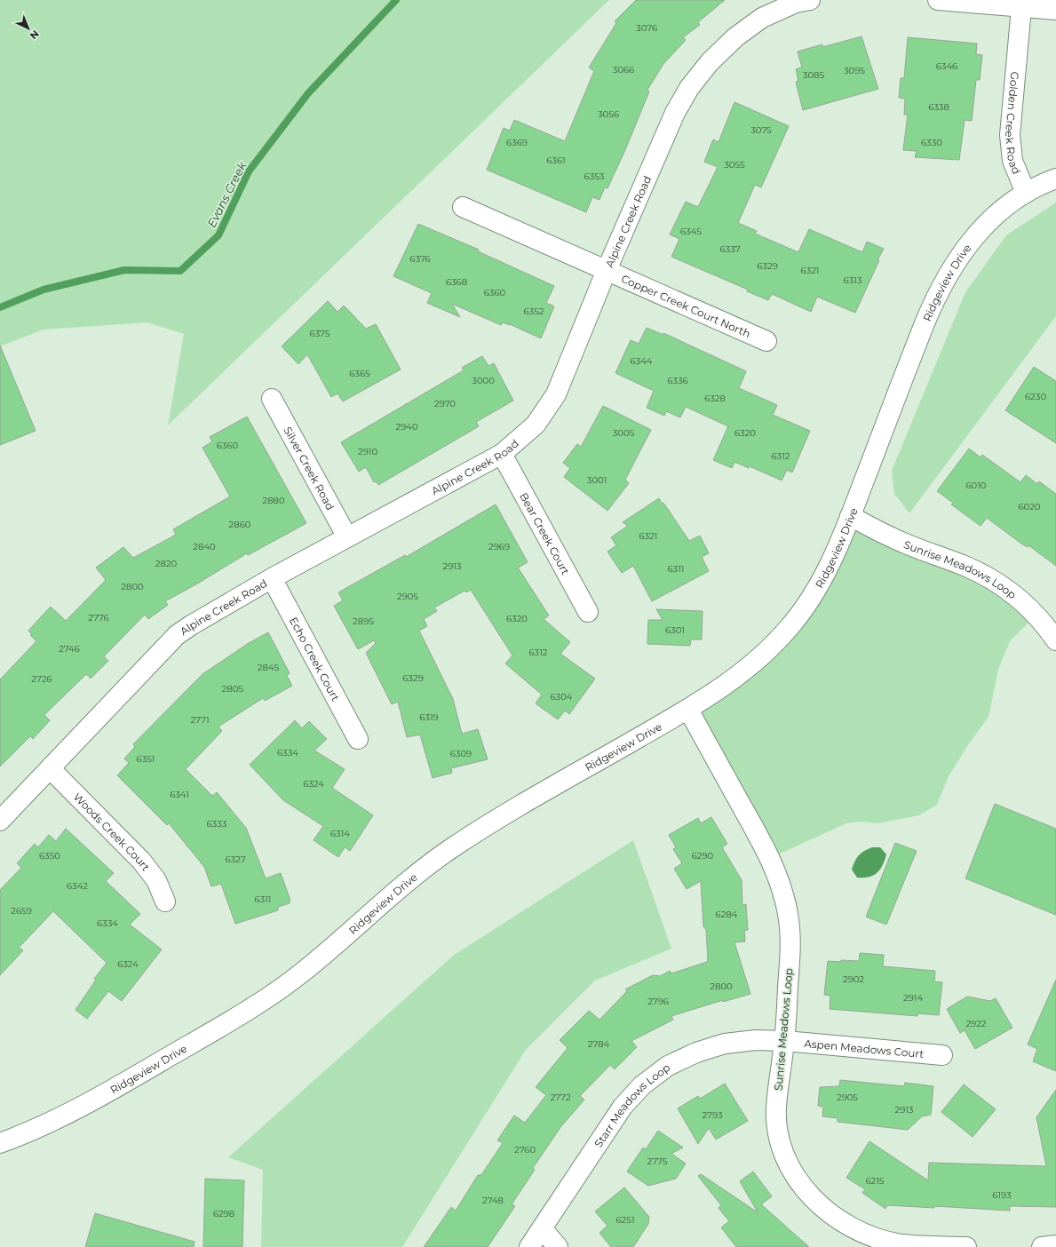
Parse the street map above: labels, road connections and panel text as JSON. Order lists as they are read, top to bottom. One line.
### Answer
{"streets":{"street":["Golden Creek Road","Alpine Creek Road","Ridgeview Drive","Copper Creek Court North","Silver Creek Road","Bear Creek Court","Sunrise Meadows Loop","Echo Creek Court","Woods Creek Court","Aspen Meadows Court","Starr Meadows Loop"]},"crossings":[["Golden Creek Road","Ridgeview Drive"],["Alpine Creek Road","Copper Creek Court North"],["Alpine Creek Road","Silver Creek Road"],["Alpine Creek Road","Bear Creek Court"],["Alpine Creek Road","Echo Creek Court"],["Alpine Creek Road","Woods Creek Court"],["Ridgeview Drive","Sunrise Meadows Loop"],["Sunrise Meadows Loop","Aspen Meadows Court"],["Sunrise Meadows Loop","Starr Meadows Loop"],["Aspen Meadows Court","Starr Meadows Loop"]],"water":["Evans Creek"],"house_numbers":["3076","6346","3066","3095","3085","6338","3056","3075","6369","6330","6361","3055","6353","6345","6337","6376","6329","6321","6313","6368","6360","6352","6375","6344","6365","3000","6336","6230","6328","2970","2940","3005","6320","6360","2910","6312","3001","6010","2880","6020","2860","6321","2840","2969","2820","2913","6311","2800","2905","2776","6320","2895","6301","2746","6312","2845","6329","2726","2805","6304","6319","2771","6334","6309","6351","6324","6341","6333","6314","6350","6290","6327","6342","6311","2659","6284","6334","6324","2902","2800","2914","2796","2922","2784","2772","2905","2913","2793","2760","2775","6215","6193","2748","6298","6251"],"north":"bottom right"}
